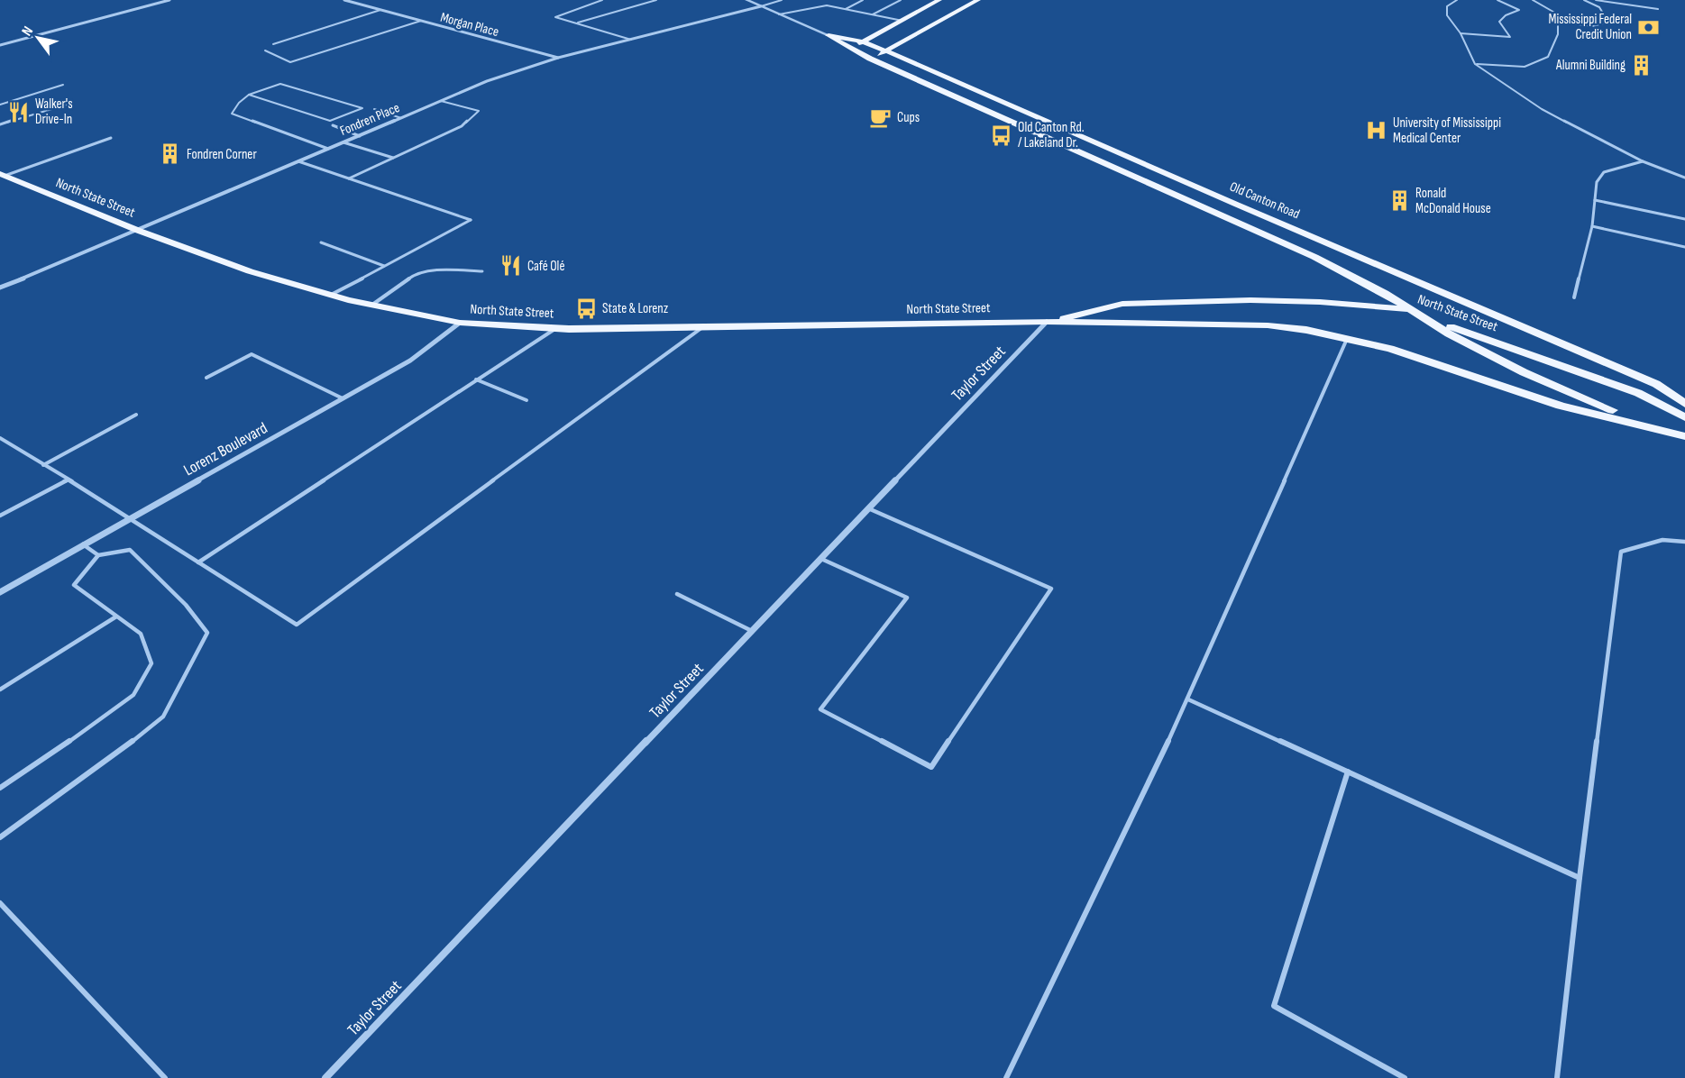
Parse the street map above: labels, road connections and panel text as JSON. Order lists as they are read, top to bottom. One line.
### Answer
{"streets":{"main road":["North State Street","Old Canton Road"],"street":["Morgan Place","Fondren Place","Taylor Street","Lorenz Boulevard"]},"crossings":[["Morgan Place","Fondren Place"],["Fondren Place","North State Street"],["Fondren Place","Old Canton Road"],["North State Street","Old Canton Road"],["North State Street","Taylor Street"],["North State Street","Lorenz Boulevard"]],"places":{"bank":["Mississippi Federal Credit Union"],"building":["Alumni Building","Fondren Corner","Ronald McDonald House"],"restaurant":["Walker's Drive-In","Café Olé"],"cafe":["Cups"],"hospital":["University of Mississippi Medical Center"],"bus stop":["Old Canton Rd. / Lakeland Dr.","State & Lorenz"]},"north":"top left"}
